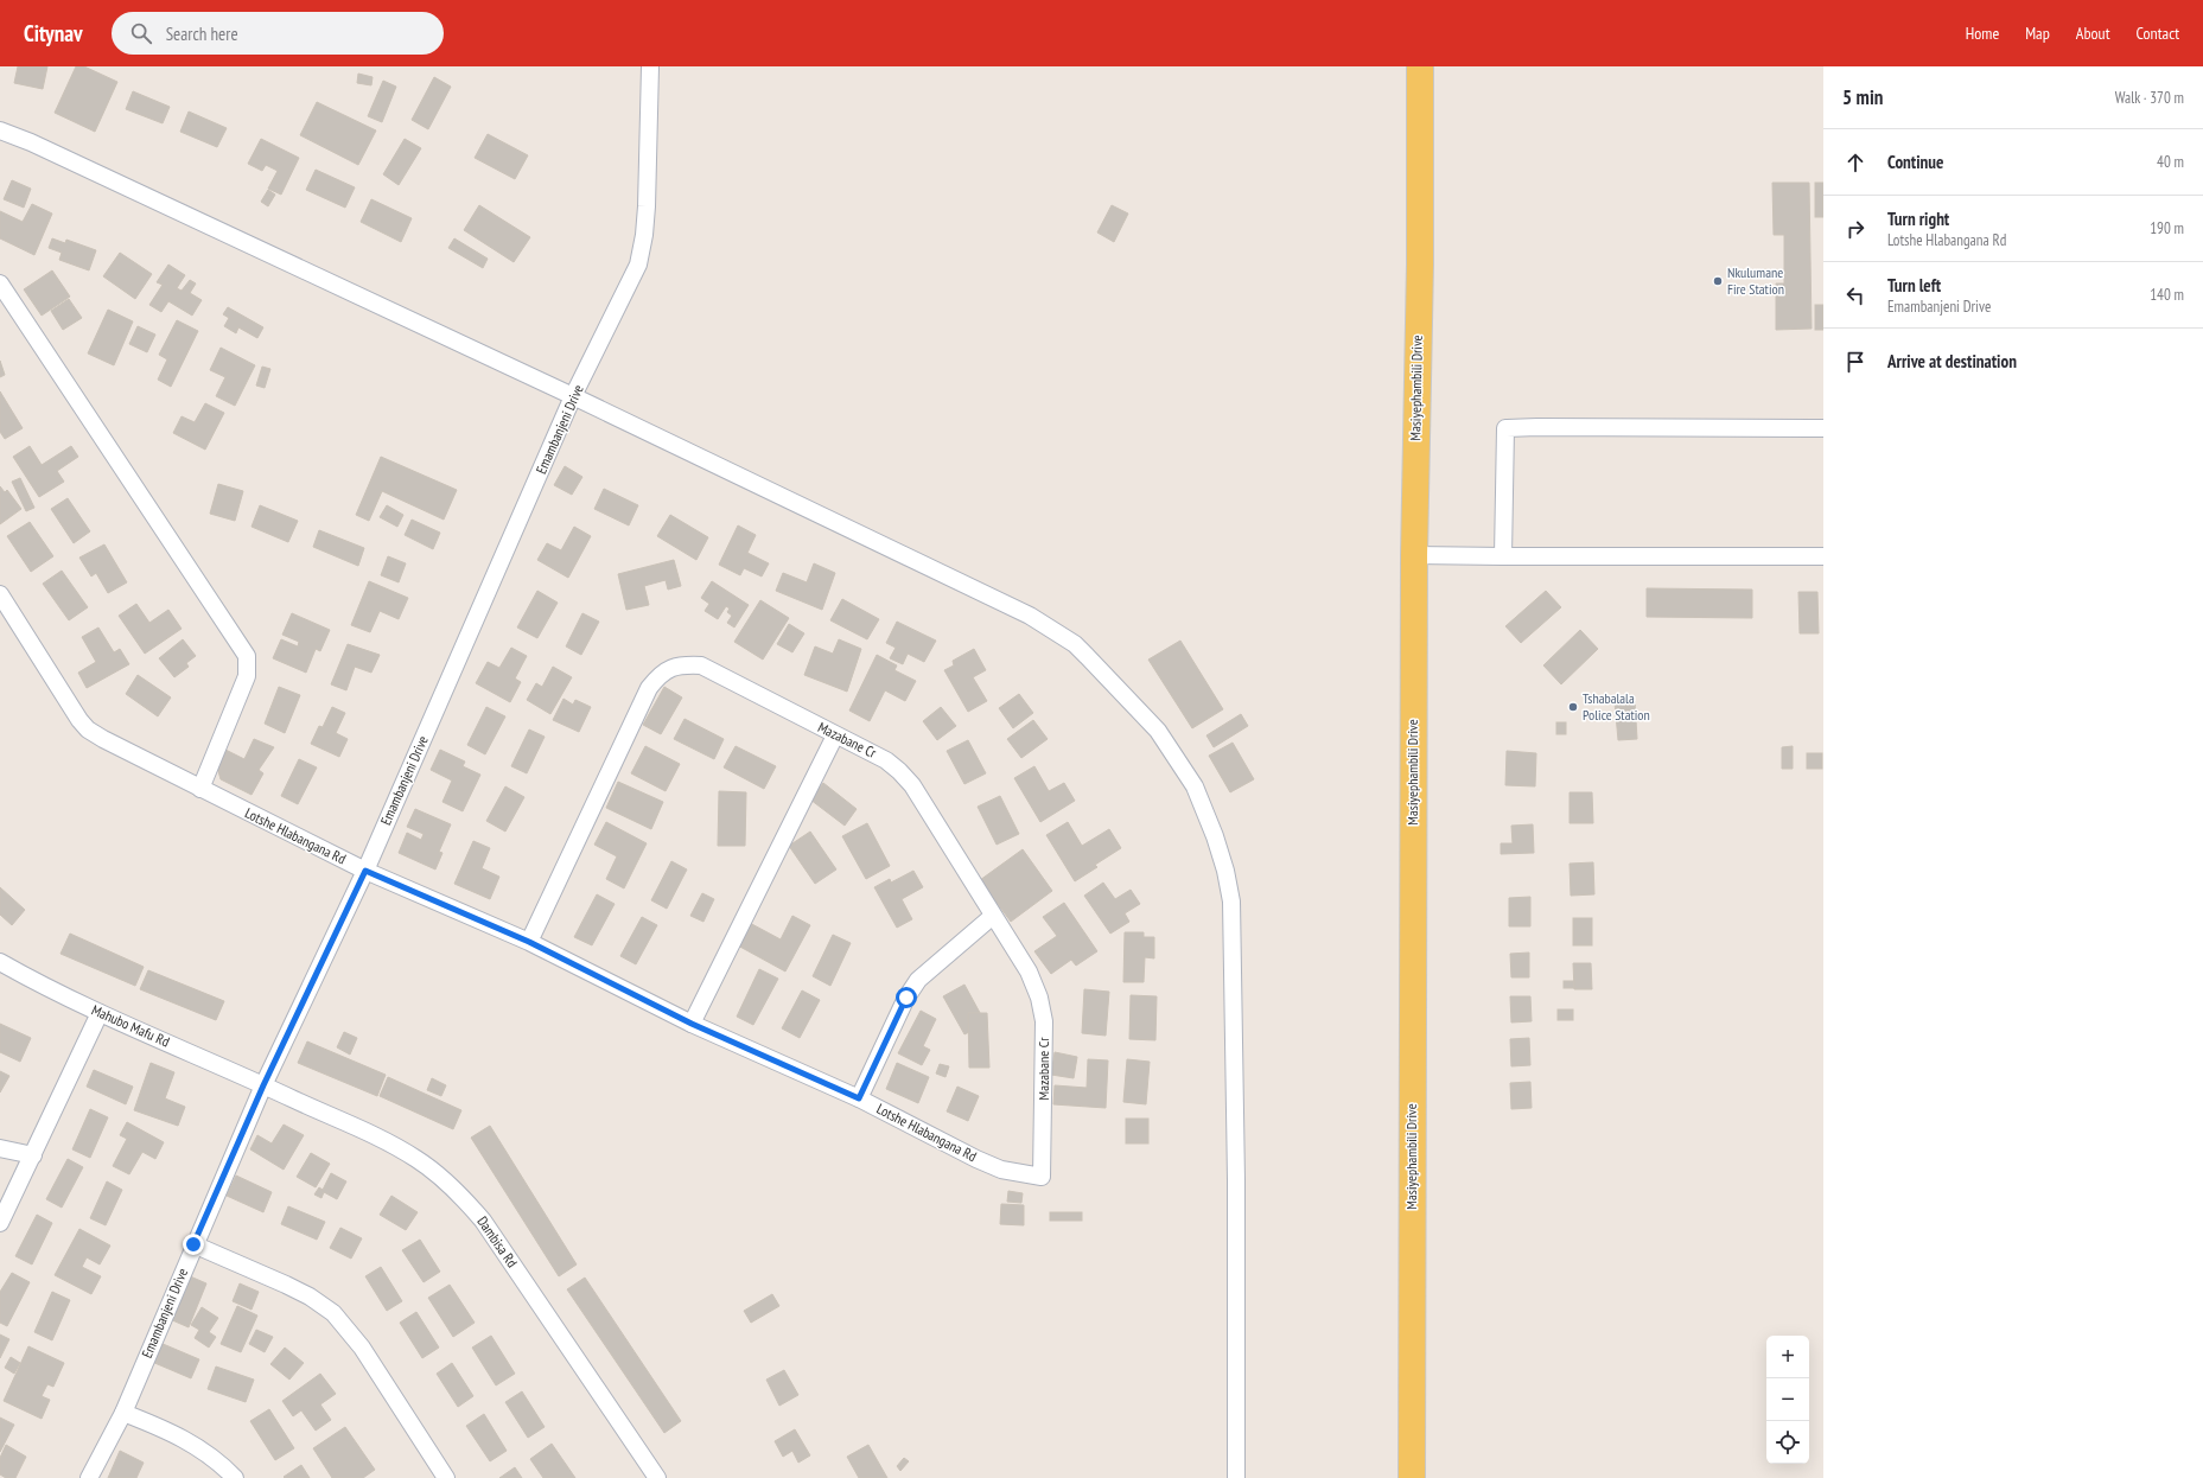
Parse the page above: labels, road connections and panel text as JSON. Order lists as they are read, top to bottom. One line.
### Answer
{"streets":{"main road":["Masiyephambili Drive"],"street":["Emambanjeni Drive","Mazabane Cr","Lotshe Hlabangana Rd","Mahubo Mafu Rd","Dambisa Rd"]},"crossings":[["Emambanjeni Drive","Lotshe Hlabangana Rd"],["Emambanjeni Drive","Mahubo Mafu Rd"],["Emambanjeni Drive","Dambisa Rd"],["Mazabane Cr","Lotshe Hlabangana Rd"],["Mahubo Mafu Rd","Dambisa Rd"]],"places":["Nkulumane Fire Station","Tshabalala Police Station"],"page":{"header":"Citynav","search":"Search here","nav":["Home","Map","About","Contact"],"heading":["5 min","Walk · 370 m"],"list":[["Continue","40 m"],["Turn right","Lotshe Hlabangana Rd","190 m"],["Turn left","Emambanjeni Drive","140 m"],"Arrive at destination"],"map_buttons":["+","−"]}}
